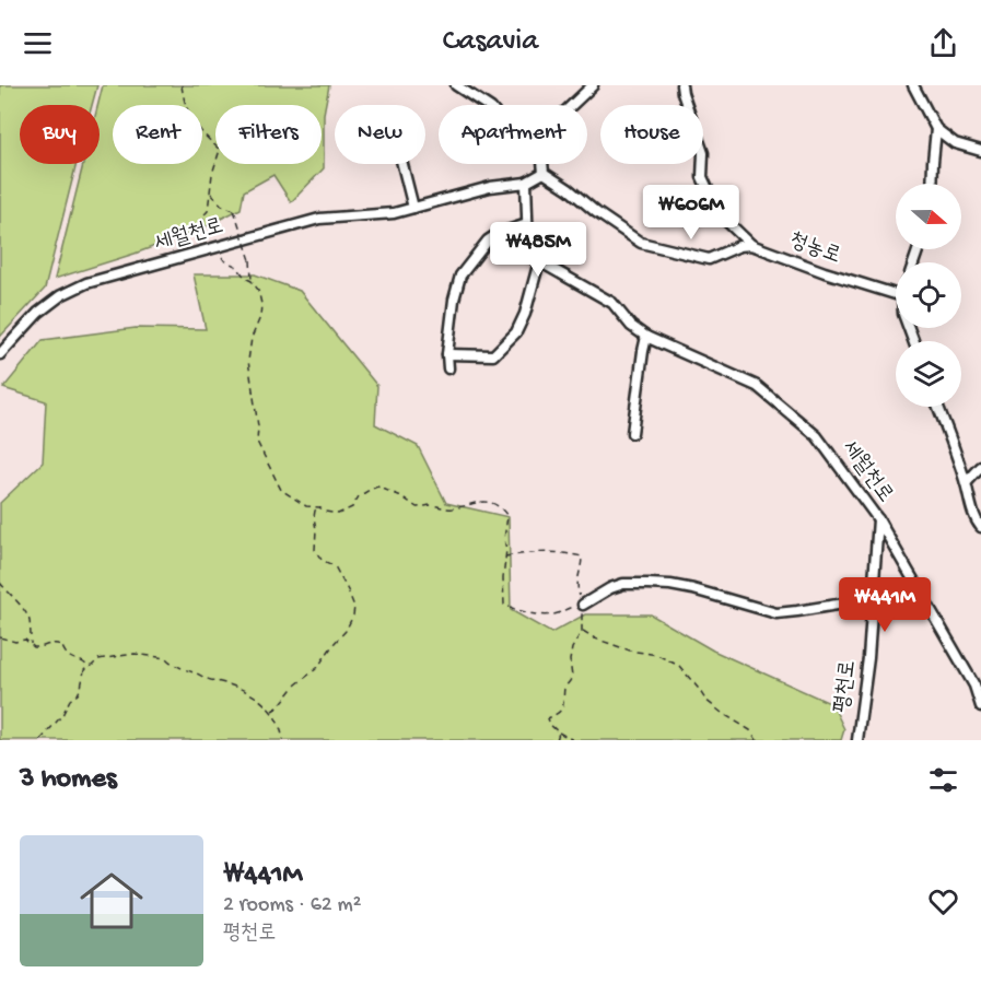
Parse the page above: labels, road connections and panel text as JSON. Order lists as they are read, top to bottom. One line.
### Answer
{"streets":{"street":["세월천로","청농로","평천로"]},"crossings":[["세월천로","평천로"]],"north":"right","page":{"header":"Casavia","chip":["Buy","Rent","Filters","New","Apartment","House"],"price":["₩606M","₩485M","₩441M"],"heading":"3 homes","list":[{"name":"₩441M","note":"2 rooms · 62 m² · 평천로"}]}}
